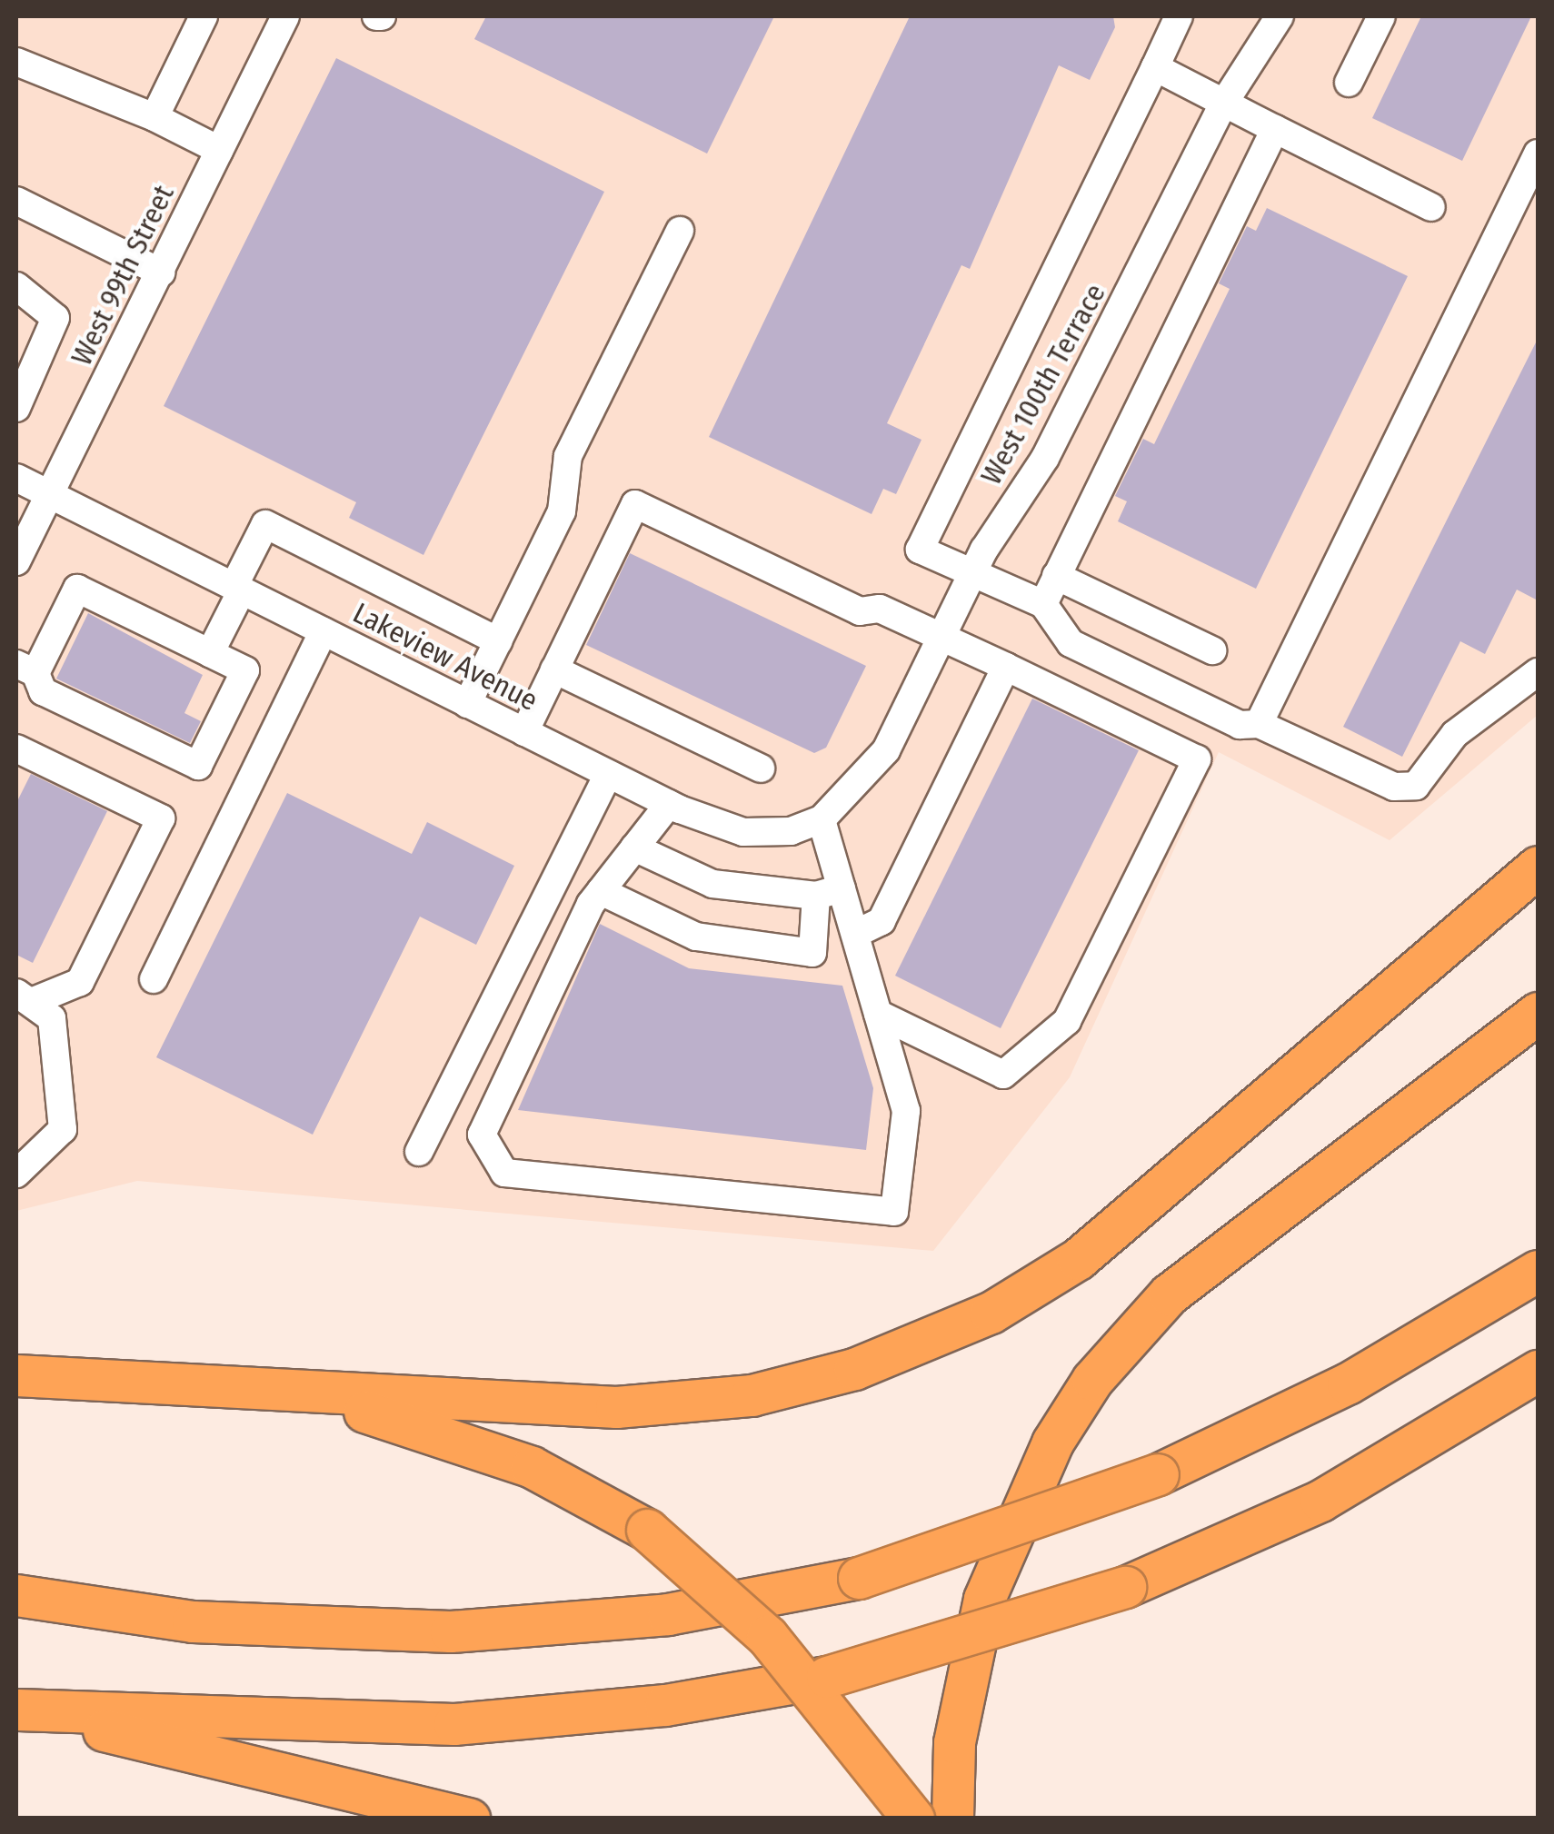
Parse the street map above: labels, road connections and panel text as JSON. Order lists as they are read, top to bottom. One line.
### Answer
{"streets":{"street":["West 99th Street","West 100th Terrace","Lakeview Avenue"]},"crossings":[["West 99th Street","Lakeview Avenue"],["West 100th Terrace","Lakeview Avenue"]]}
